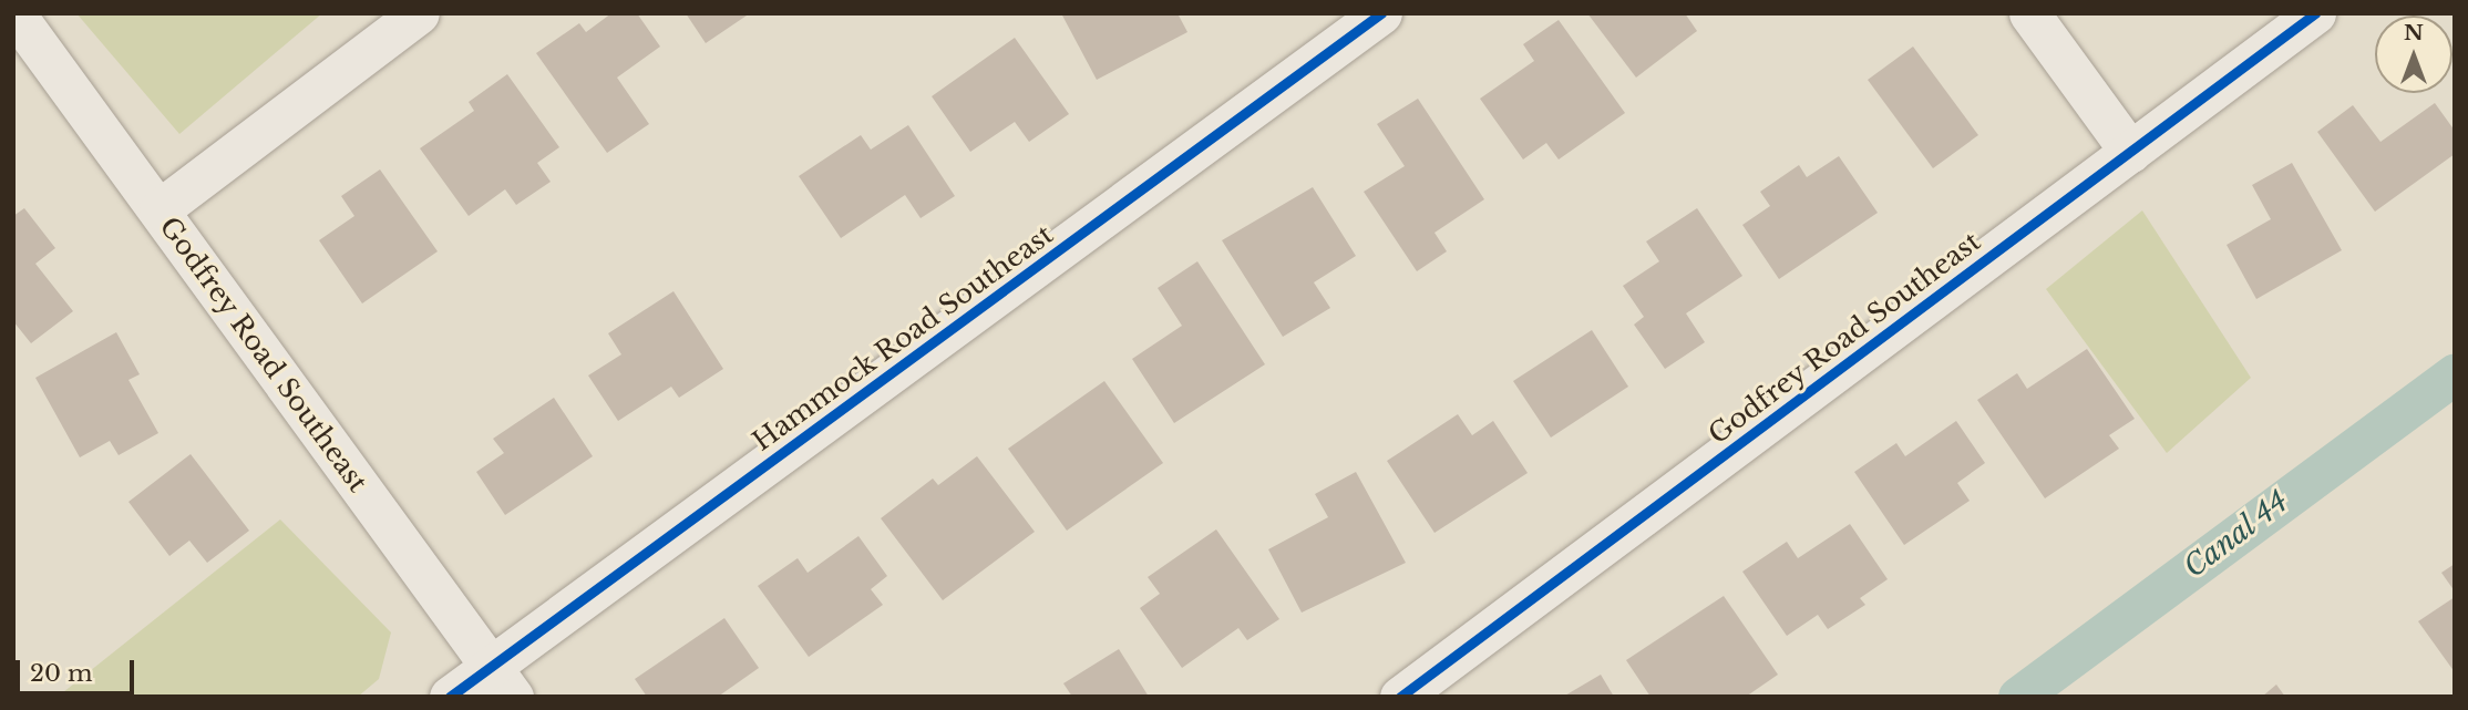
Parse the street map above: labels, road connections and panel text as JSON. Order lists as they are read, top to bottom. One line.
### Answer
{"streets":{"street":["Hammock Road Southeast","Godfrey Road Southeast"]},"crossings":[["Hammock Road Southeast","Godfrey Road Southeast"]],"water":["Canal 44"],"scale_bar":"20 m","north":"top"}
